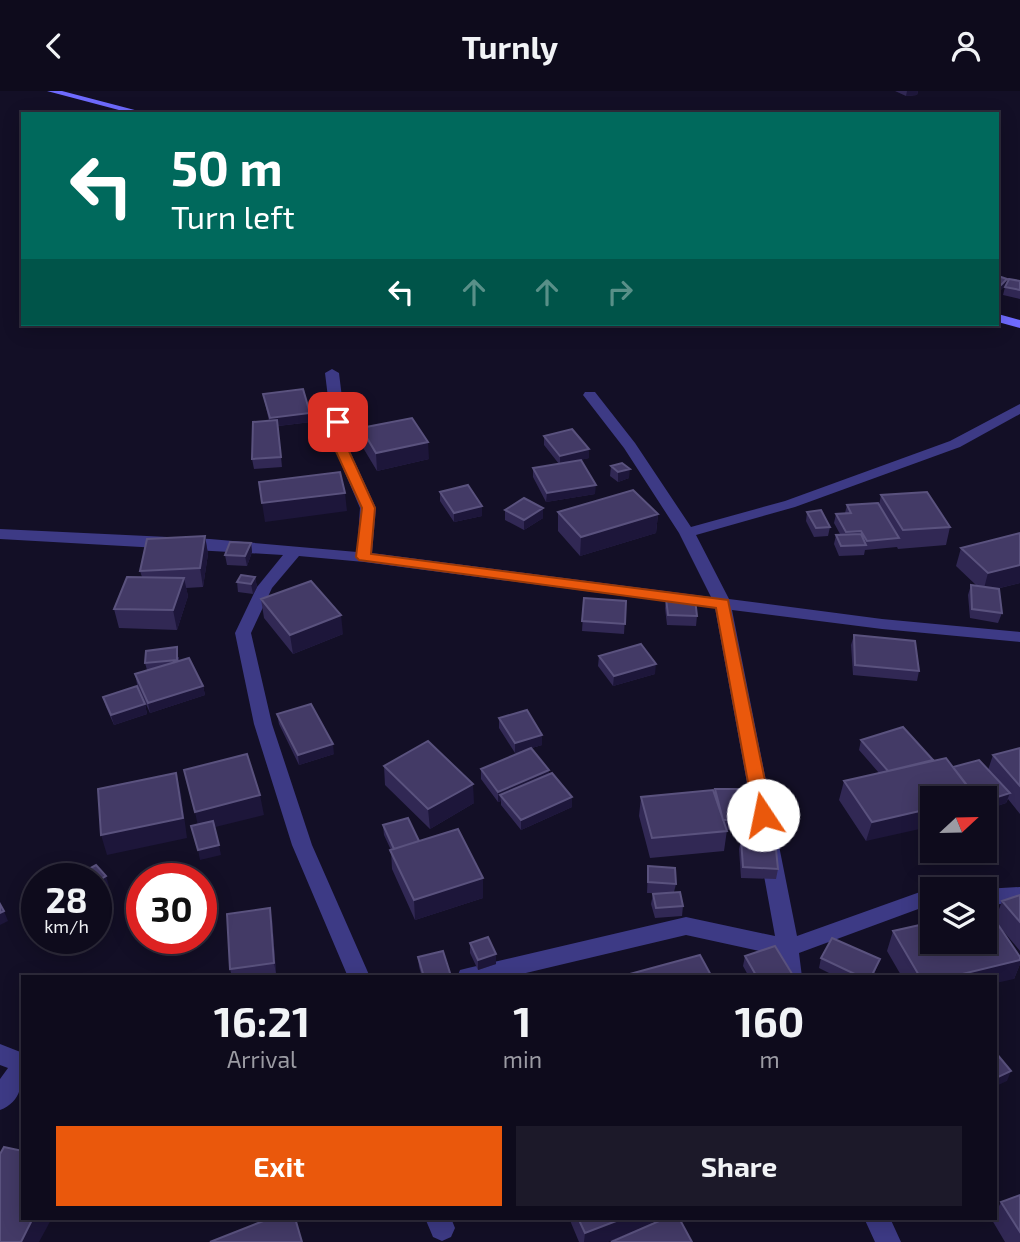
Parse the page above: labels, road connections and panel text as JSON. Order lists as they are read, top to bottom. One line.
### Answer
{"north":"right","page":{"header":"Turnly","turn":["50 m","Turn left"],"speed":"28 km/h","limit":"30","eta":["16:21","Arrival","1","min","160","m"],"buttons":["Exit","Share"]}}
